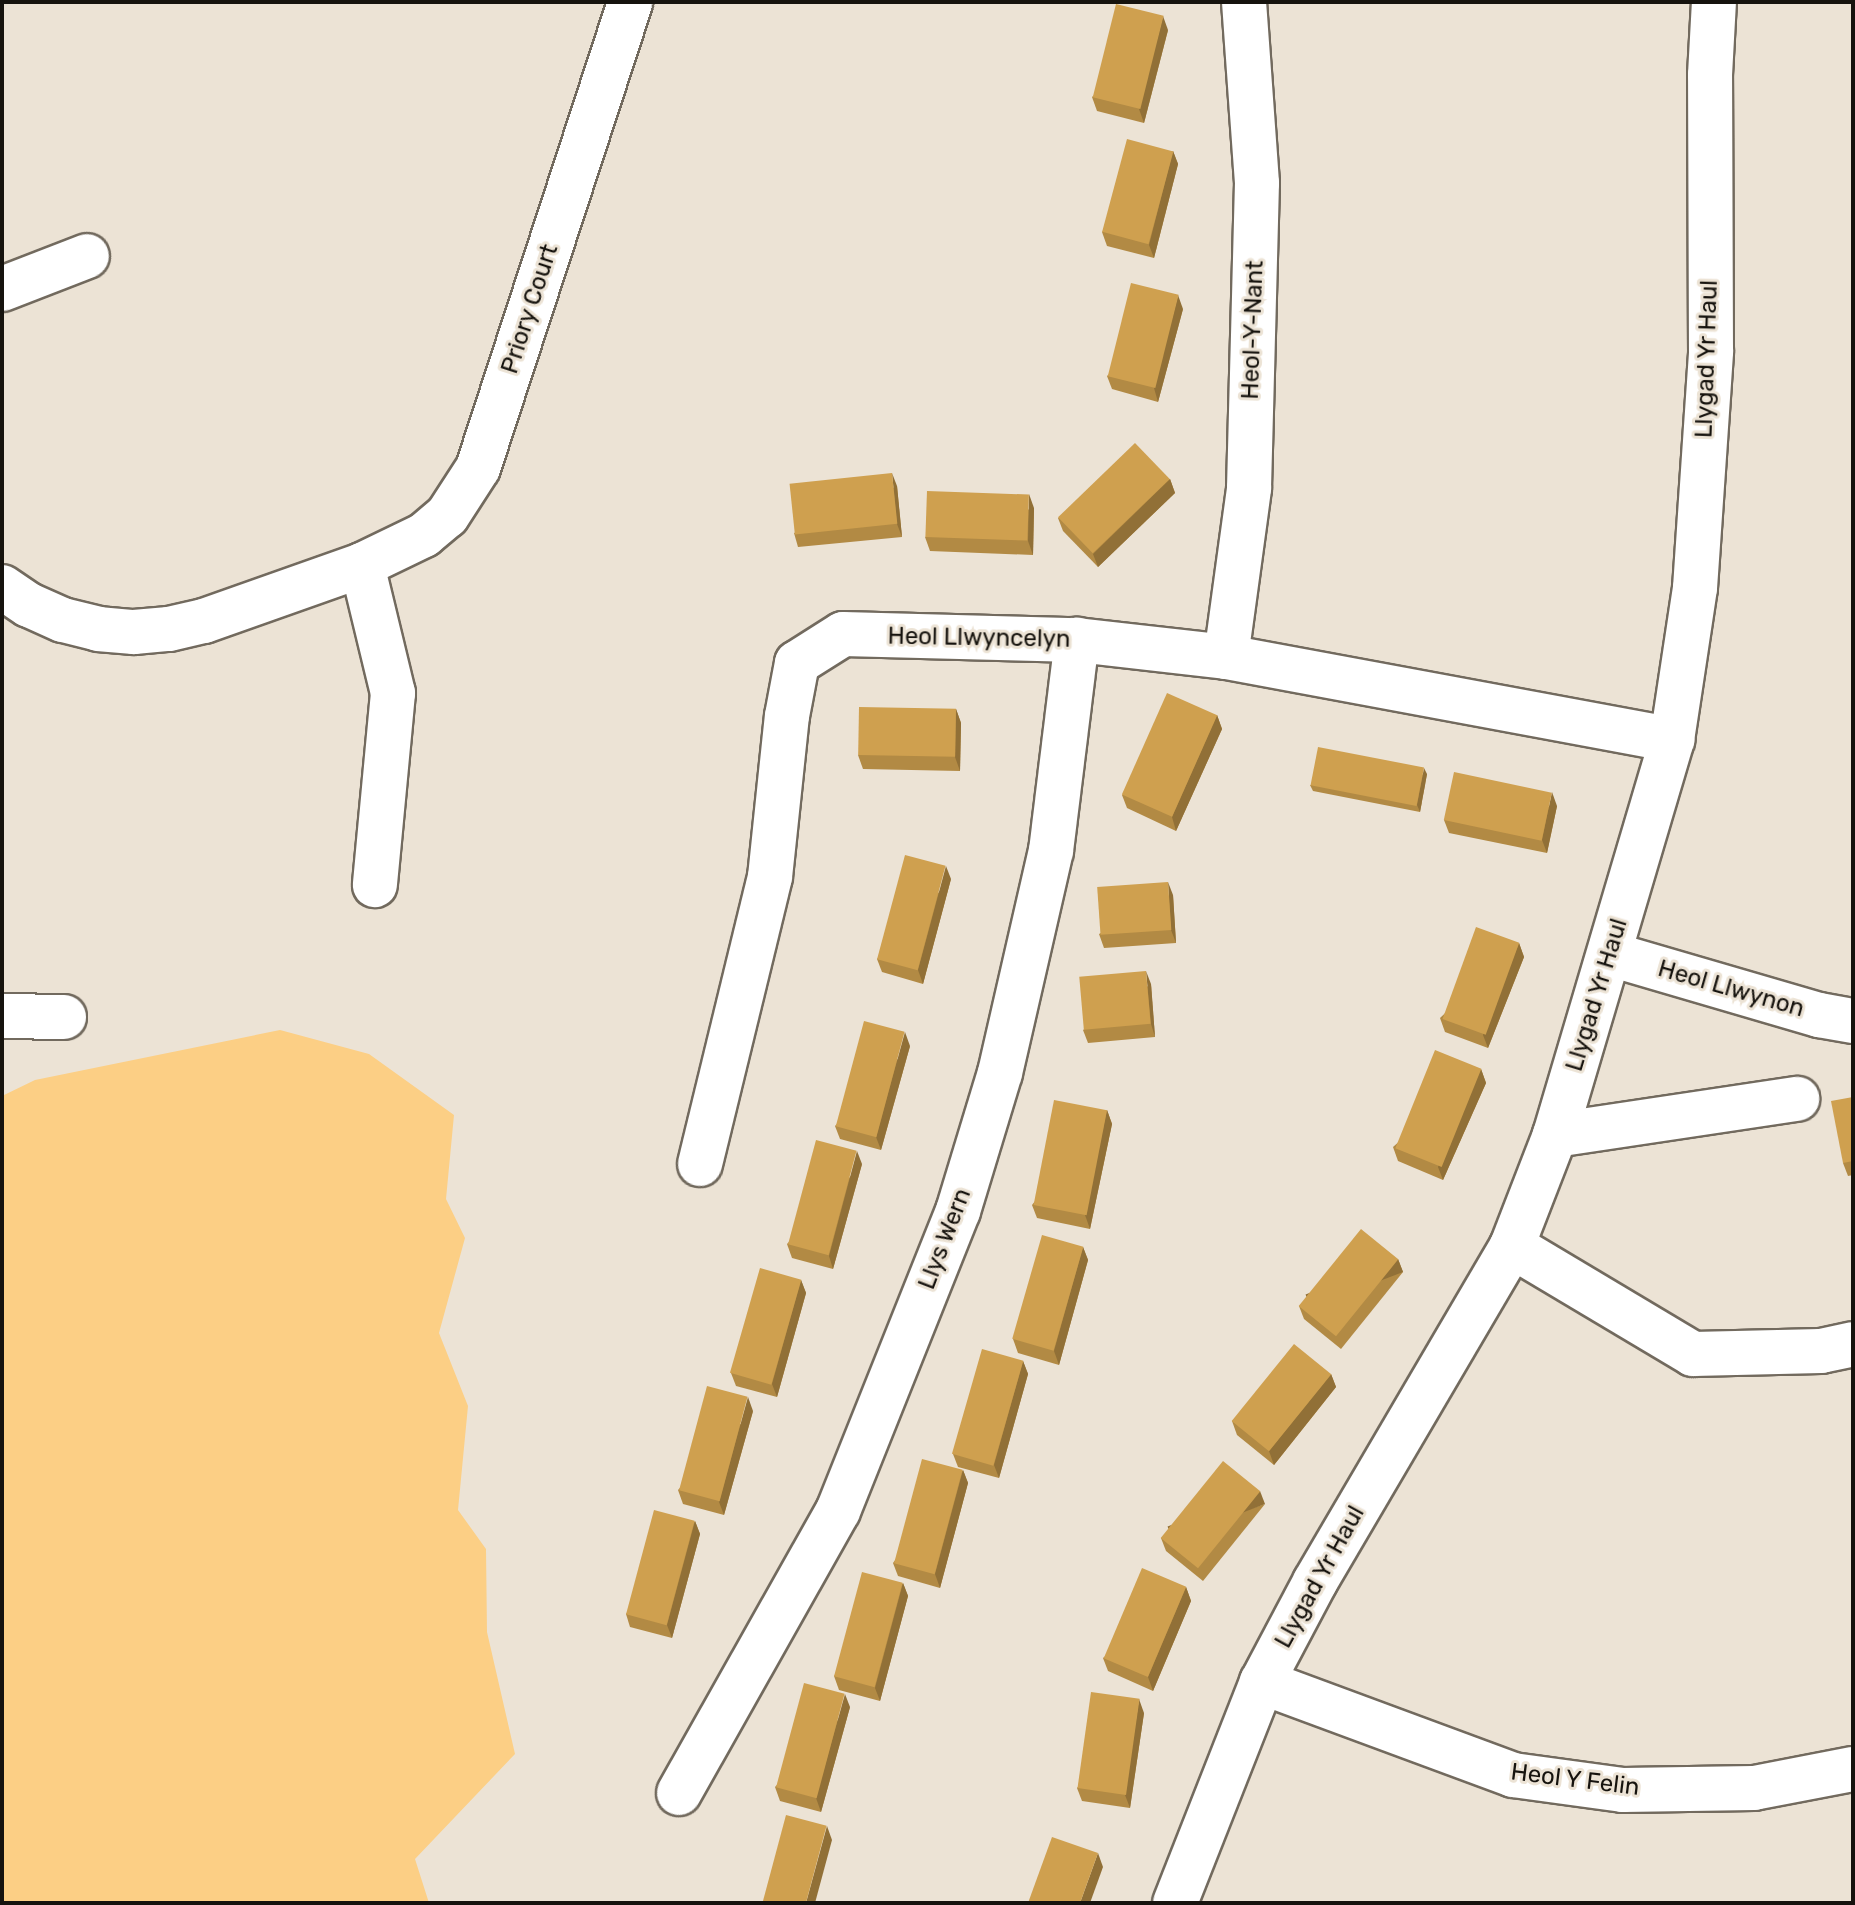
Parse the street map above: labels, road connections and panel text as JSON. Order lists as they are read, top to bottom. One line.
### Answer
{"streets":{"street":["Priory Court","Heol-Y-Nant","Llygad Yr Haul","Heol Llwyncelyn","Heol Llwynon","Llys Wern","Heol Y Felin"]},"crossings":[["Heol-Y-Nant","Heol Llwyncelyn"],["Llygad Yr Haul","Heol Llwyncelyn"],["Llygad Yr Haul","Heol Llwynon"],["Llygad Yr Haul","Heol Y Felin"],["Heol Llwyncelyn","Llys Wern"]]}
